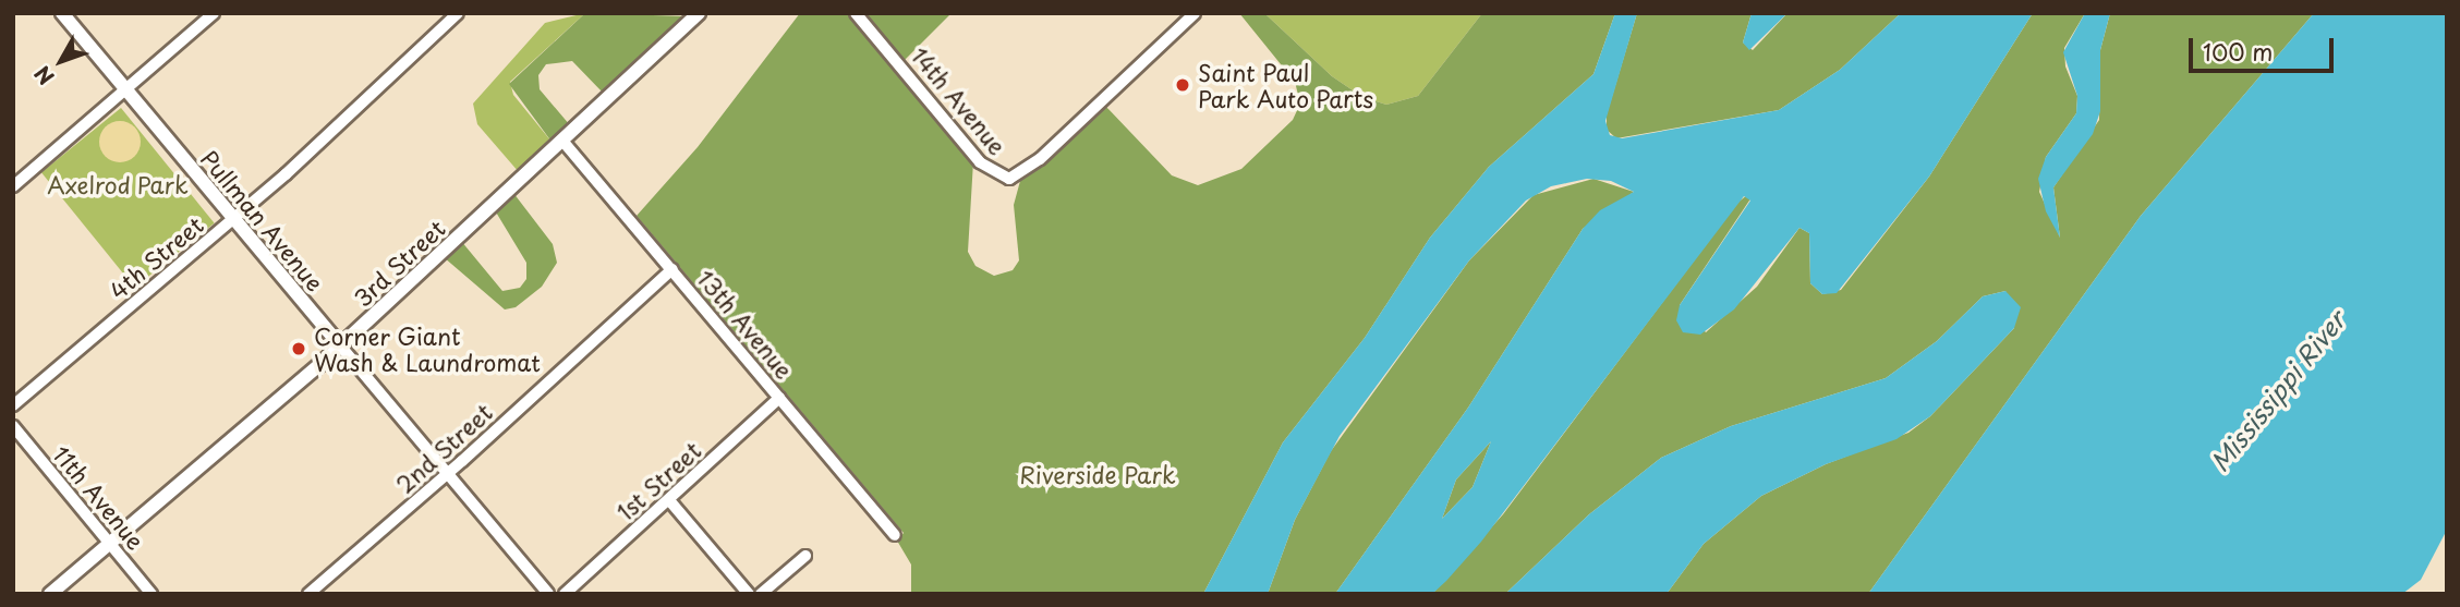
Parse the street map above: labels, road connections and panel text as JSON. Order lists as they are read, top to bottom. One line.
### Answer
{"streets":{"street":["14th Avenue","Pullman Avenue","4th Street","3rd Street","13th Avenue","2nd Street","1st Street","11th Avenue"]},"crossings":[["Pullman Avenue","4th Street"],["Pullman Avenue","3rd Street"],["Pullman Avenue","2nd Street"],["3rd Street","13th Avenue"],["3rd Street","11th Avenue"],["13th Avenue","2nd Street"],["13th Avenue","1st Street"]],"water":["Mississippi River"],"parks":["Axelrod Park","Riverside Park"],"places":["Saint Paul Park Auto Parts","Corner Giant Wash & Laundromat"],"scale_bar":"100 m","north":"bottom left"}
